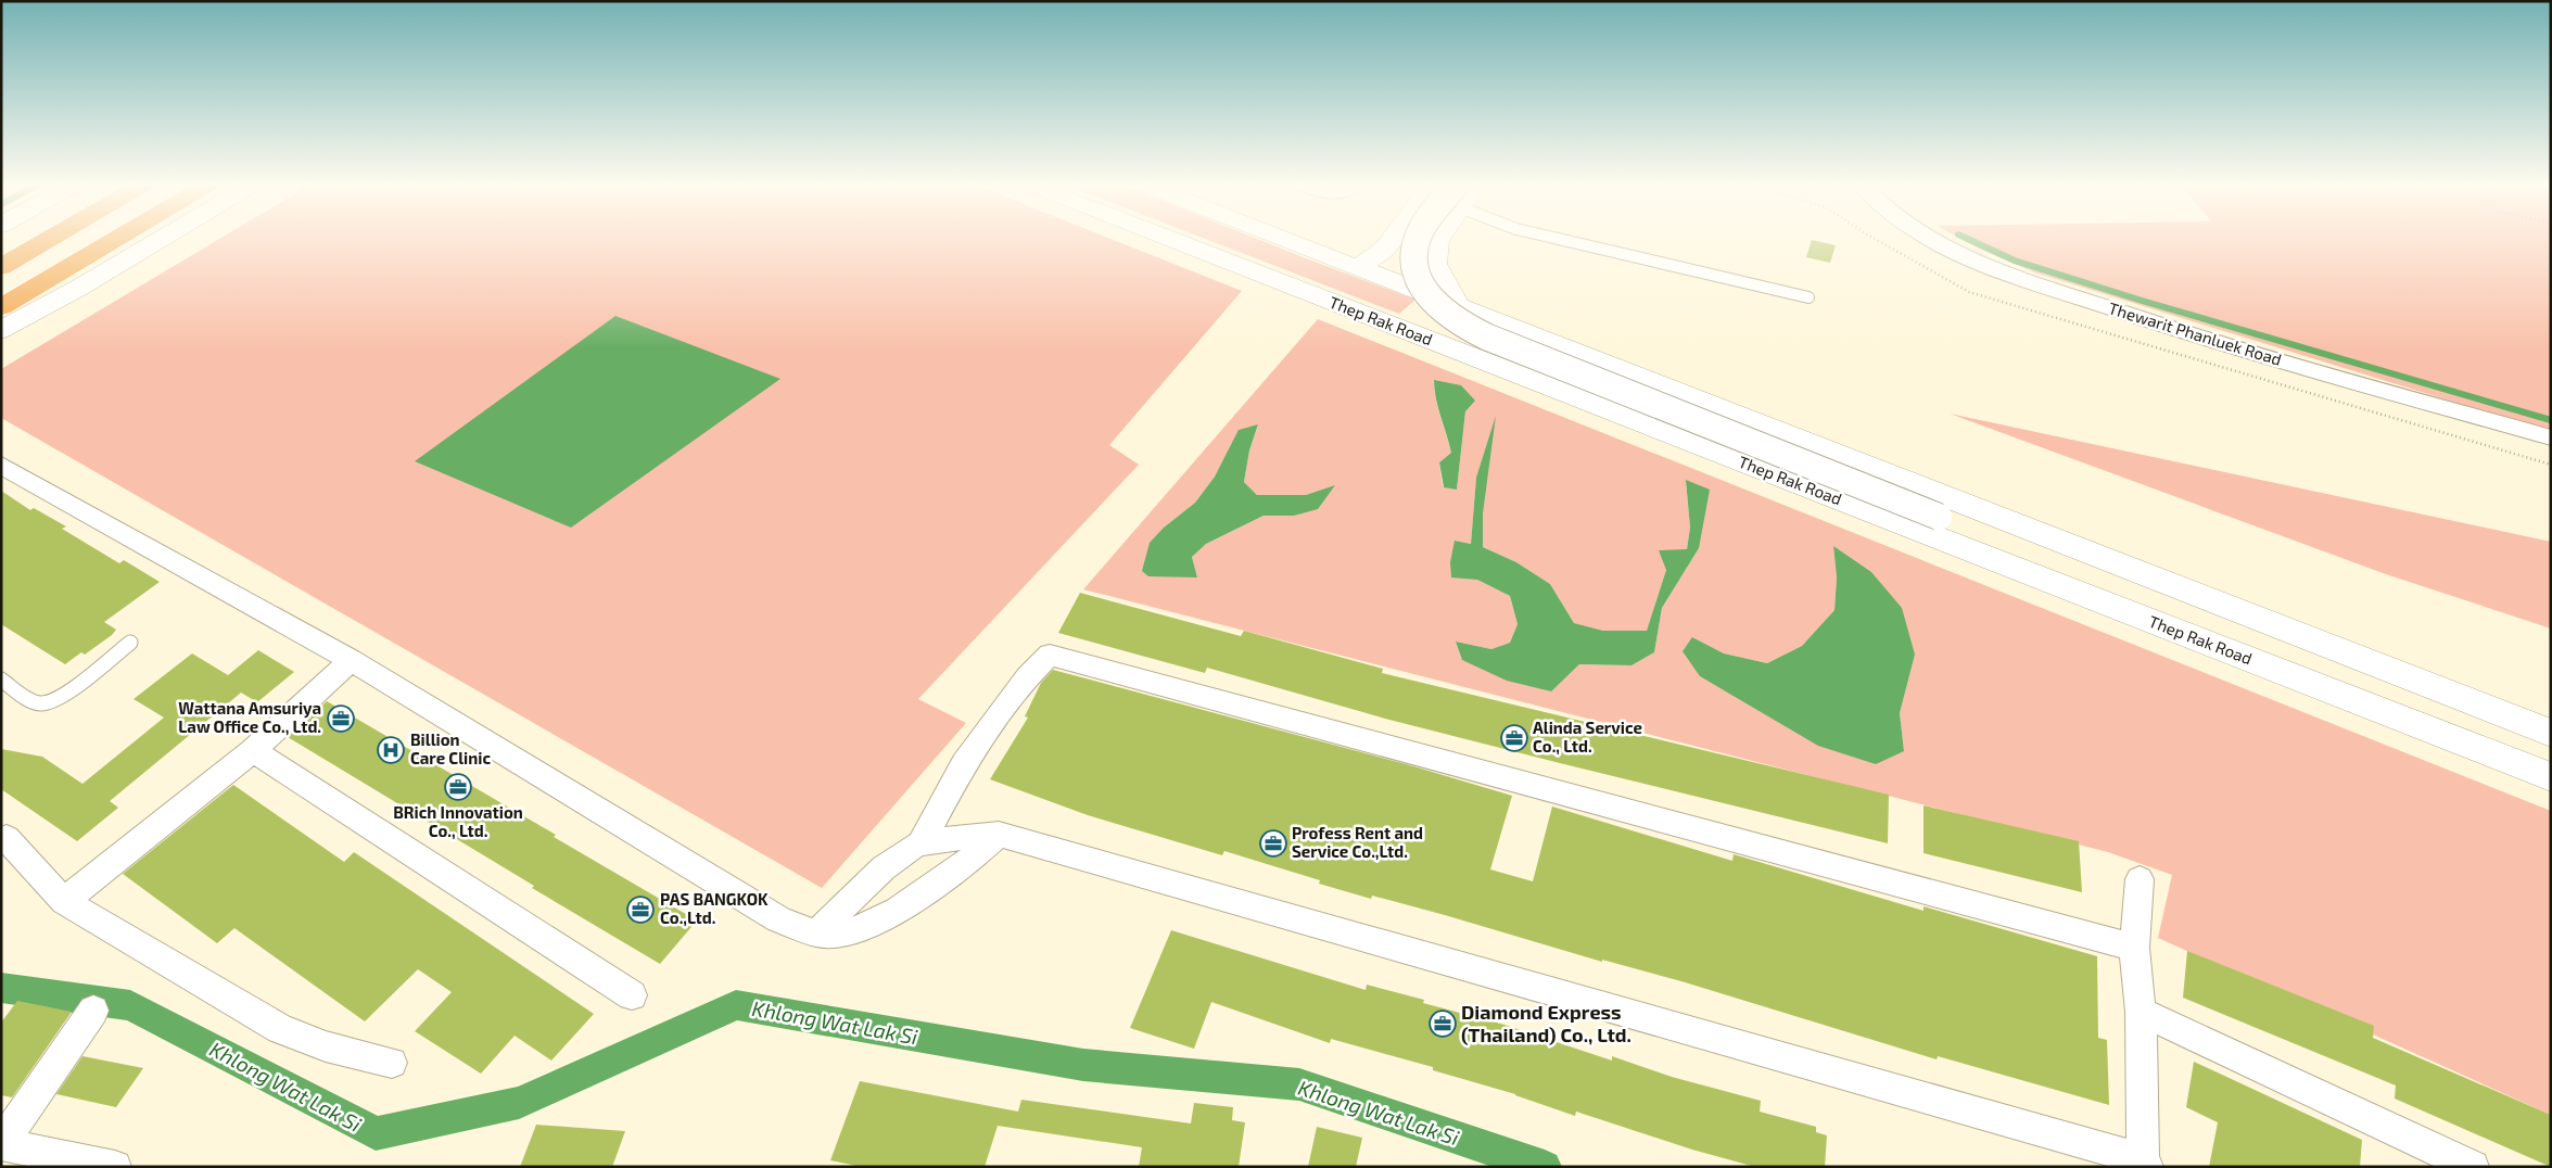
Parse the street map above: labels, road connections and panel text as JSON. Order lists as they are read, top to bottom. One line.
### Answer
{"streets":{"main road":["Thep Rak Road"],"street":["Thewarit Phanluek Road"]},"water":["Khlong Wat Lak Si"],"places":{"office":["Wattana Amsuriya Law Office Co., Ltd.","Alinda Service Co., Ltd.","BRich Innovation Co., Ltd.","Profess Rent and Service Co.,Ltd.","PAS BANGKOK Co.,Ltd.","Diamond Express (Thailand) Co., Ltd."],"hospital":["Billion Care Clinic"]}}
